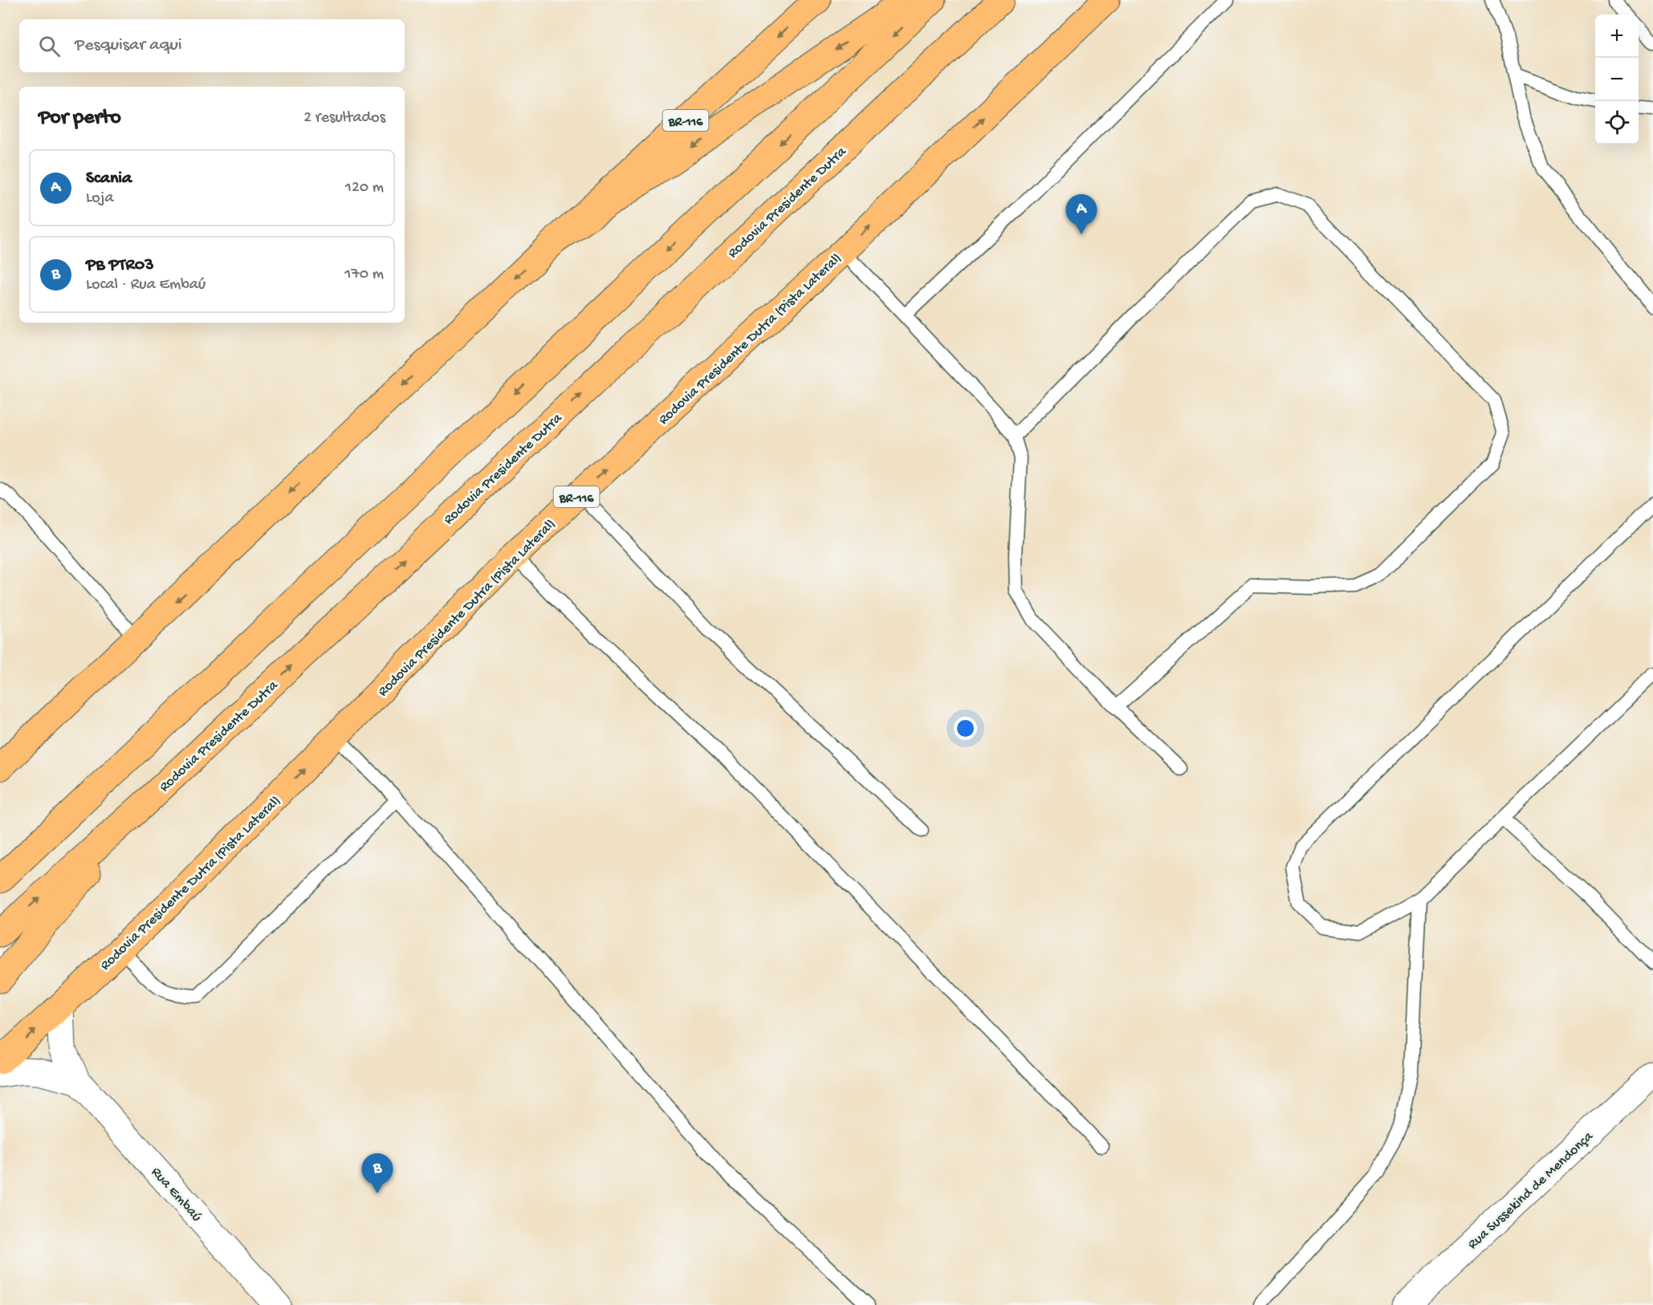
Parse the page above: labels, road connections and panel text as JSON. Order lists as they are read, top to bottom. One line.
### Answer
{"streets":{"highway":["BR-116","Rodovia Presidente Dutra","Rodovia Presidente Dutra (Pista Lateral)"],"street":["Rua Sussekind de Mendonça","Rua Embaú"]},"crossings":[["Rodovia Presidente Dutra (Pista Lateral)","Rua Embaú"]],"page":{"map_buttons":["+","−"],"search":"Pesquisar aqui","heading":["Por perto","2 resultados"],"list":[{"mark":"A","name":"Scania","note":"Loja","value":"120 m"},{"mark":"B","name":"PB PTR03","note":"Local · Rua Embaú","value":"170 m"}],"pins":["A","B"]}}
